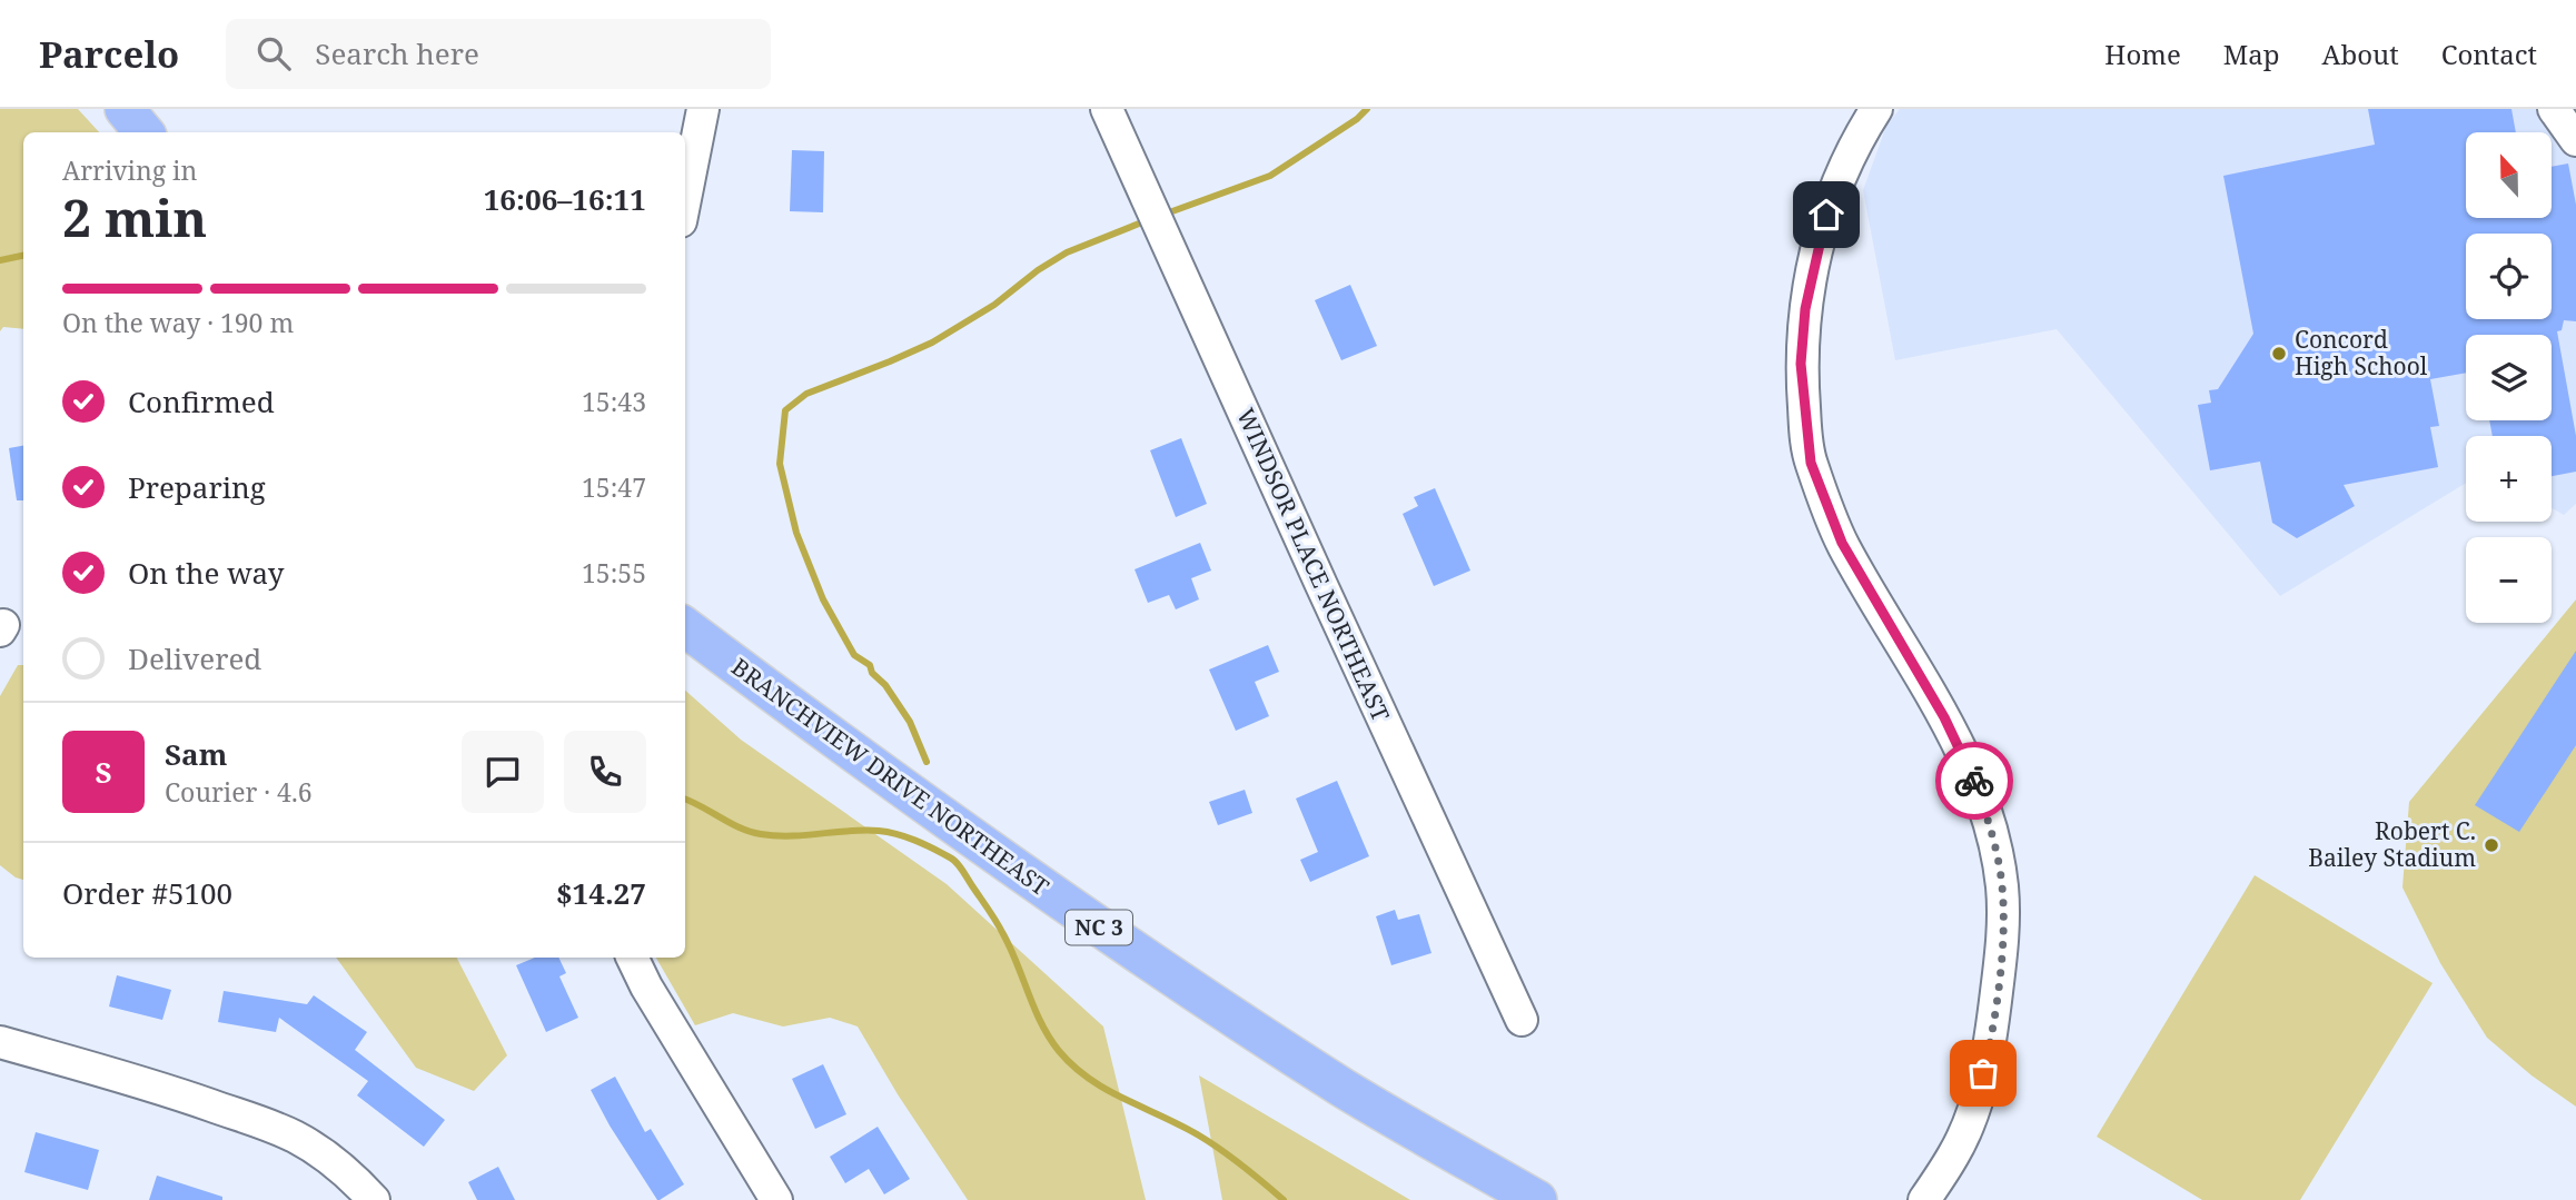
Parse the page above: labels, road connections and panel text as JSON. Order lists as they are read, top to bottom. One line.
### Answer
{"streets":{"main road":["BRANCHVIEW DRIVE NORTHEAST","NC 3"],"street":["WINDSOR PLACE NORTHEAST"]},"places":["Concord High School","Robert C. Bailey Stadium"],"north":"top","page":{"header":"Parcelo","search":"Search here","nav":["Home","Map","About","Contact"],"map_buttons":["+","−"],"heading":["2 min","Arriving in","16:06–16:11"],"panel":["Sam","Courier · 4.6","Order #5100","$14.27"],"bar":"On the way · 190 m","list":[["Confirmed","15:43"],["Preparing","15:47"],["On the way","15:55"],"Delivered"],"round":"S"}}
